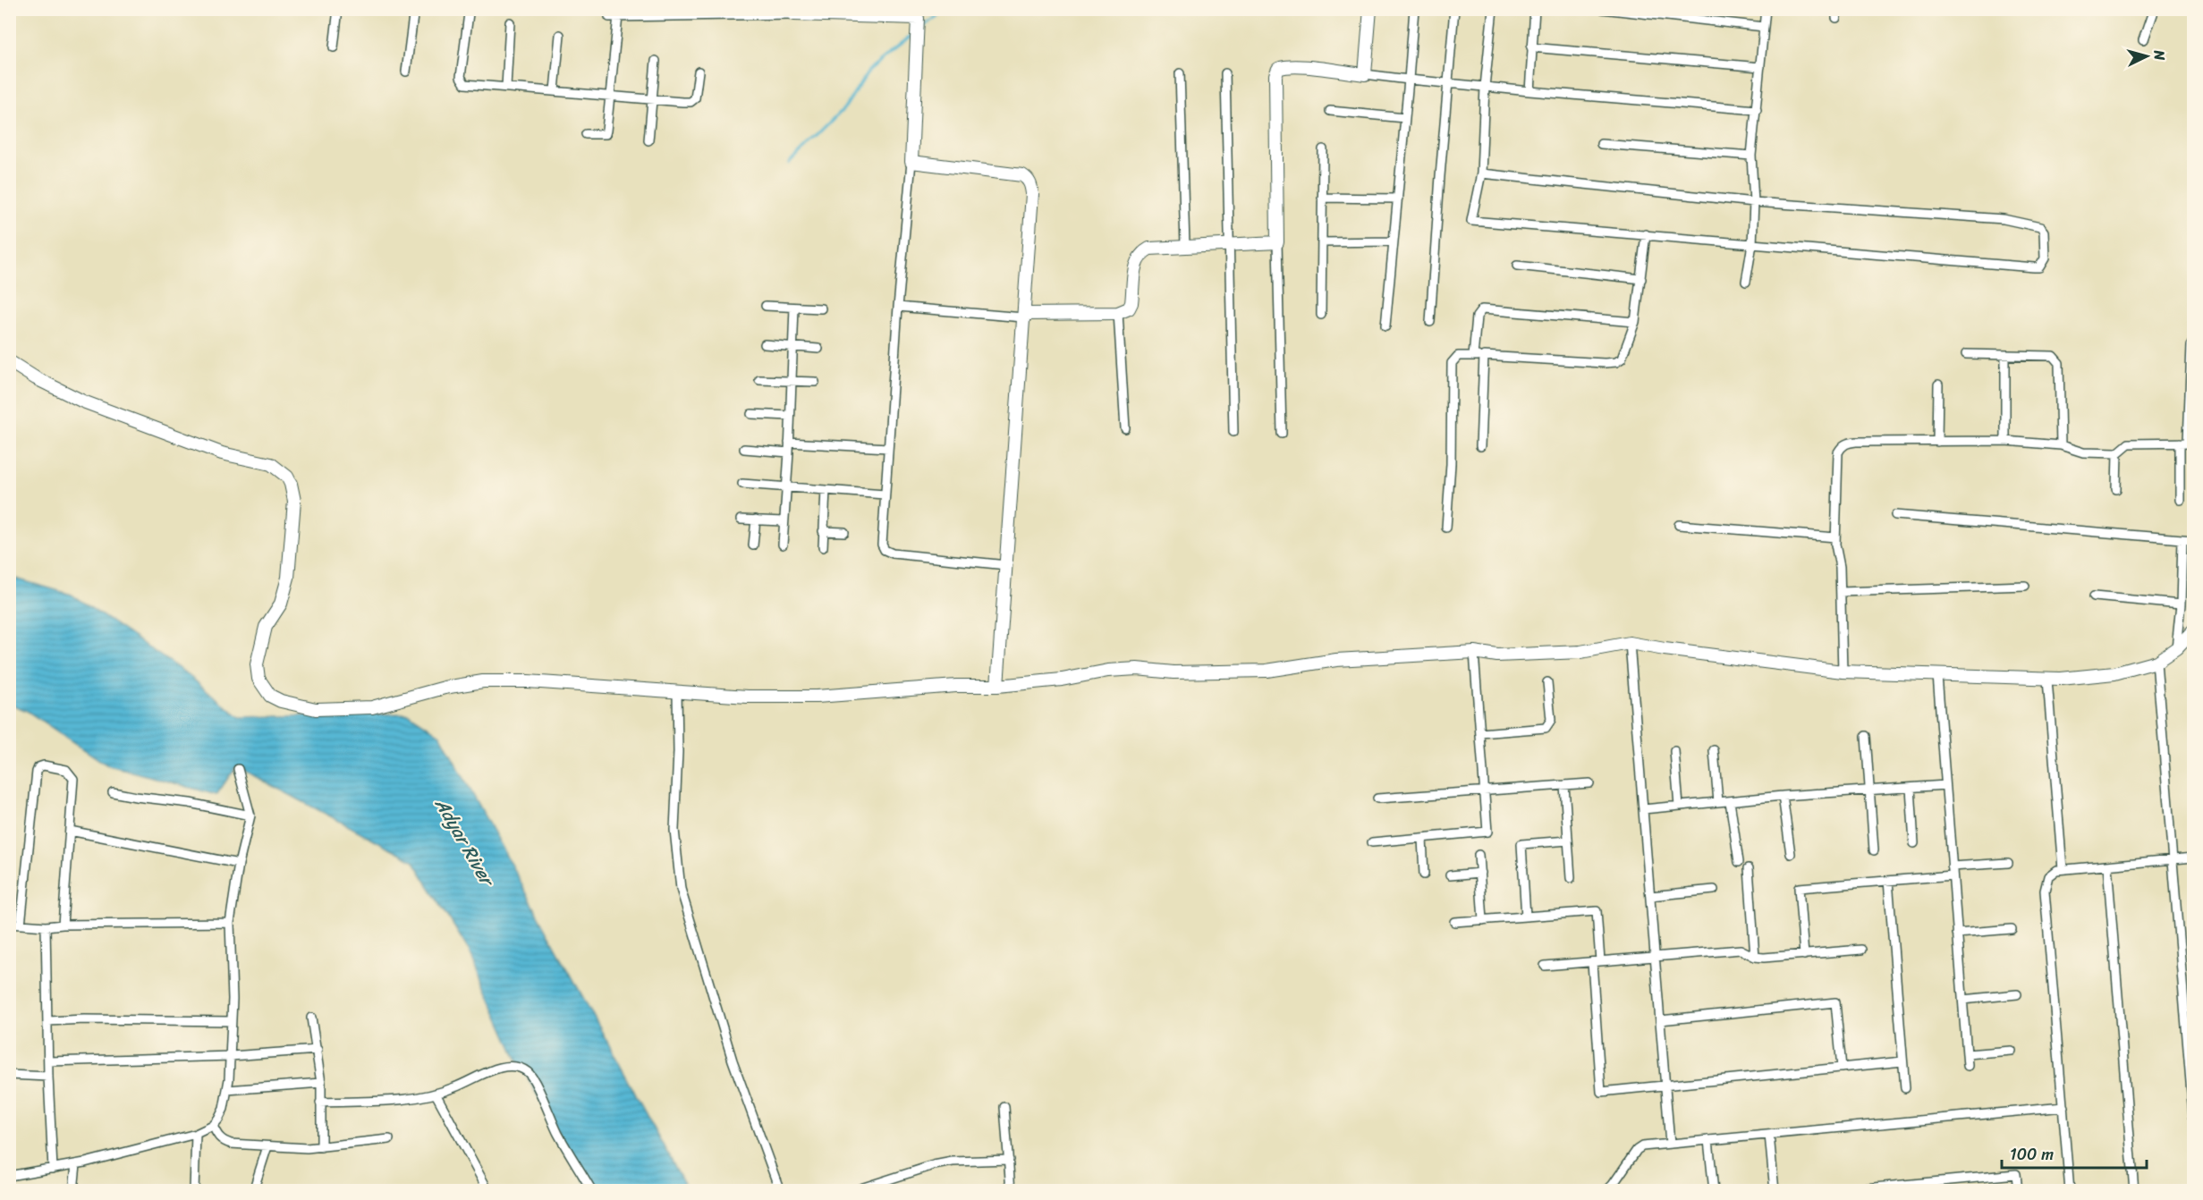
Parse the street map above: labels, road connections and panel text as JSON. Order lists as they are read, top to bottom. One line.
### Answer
{"water":["Adyar River"],"scale_bar":"100 m","north":"right"}
